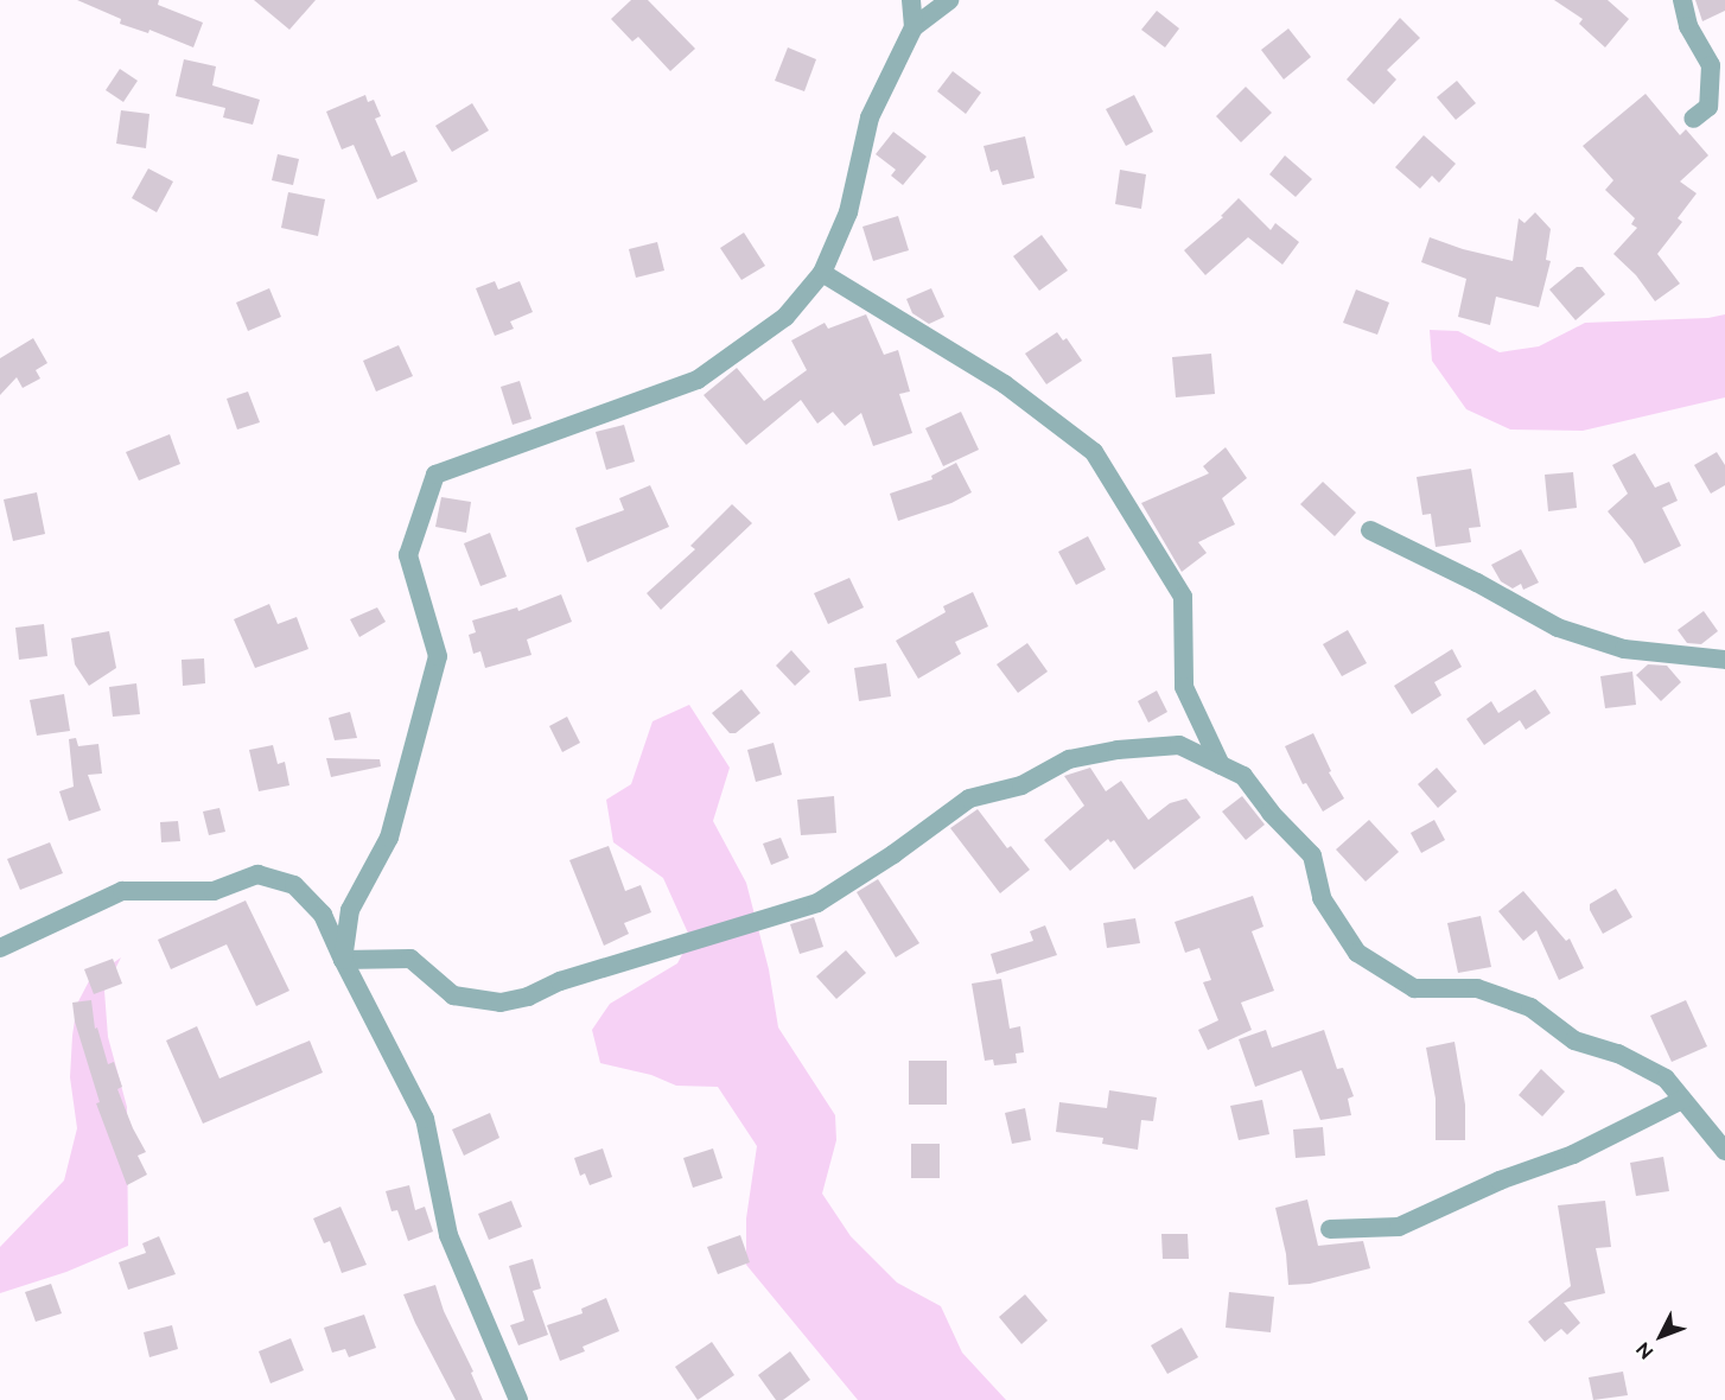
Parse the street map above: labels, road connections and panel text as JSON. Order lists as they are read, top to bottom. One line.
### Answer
{"north":"bottom left"}
